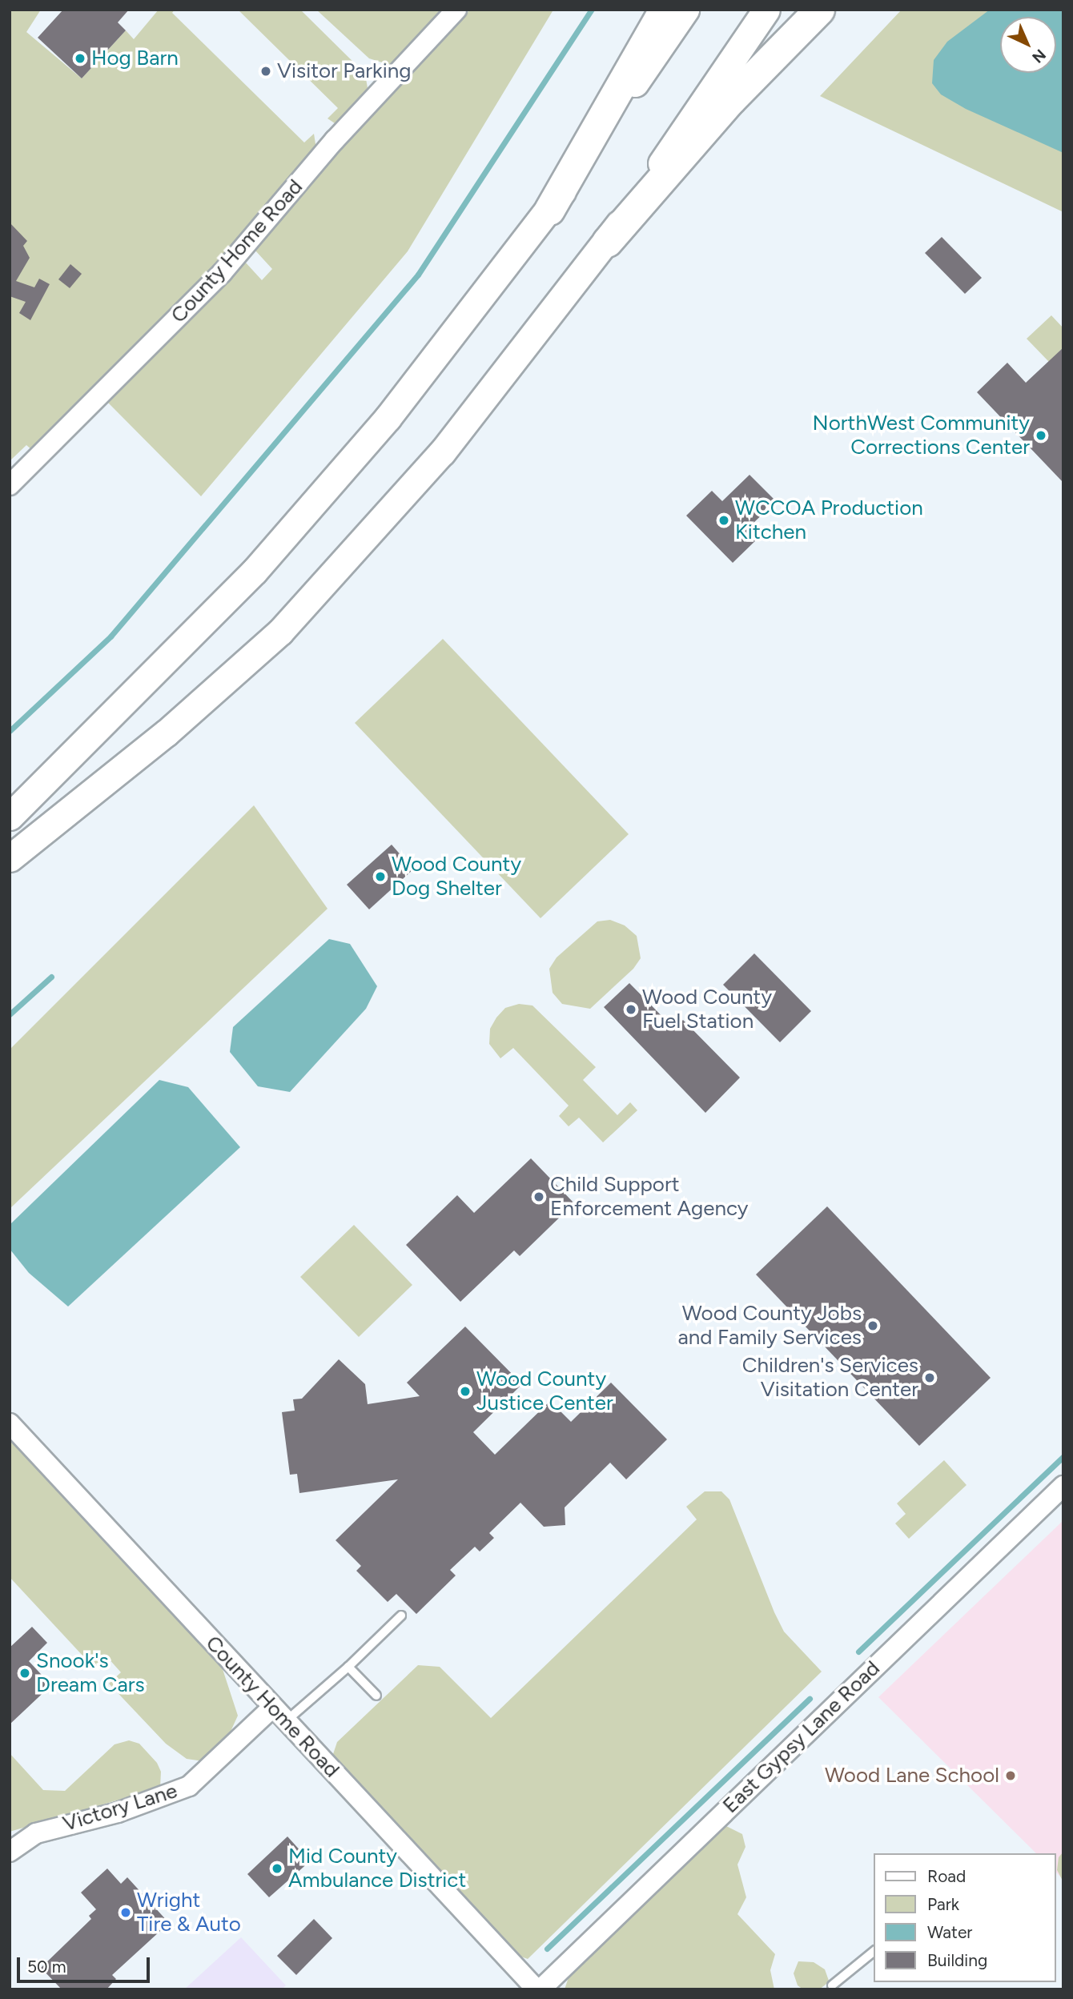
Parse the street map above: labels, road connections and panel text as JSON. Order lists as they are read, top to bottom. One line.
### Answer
{"streets":{"street":["County Home Road","East Gypsy Lane Road","Victory Lane"]},"crossings":[["County Home Road","East Gypsy Lane Road"],["County Home Road","Victory Lane"]],"places":["Hog Barn","Visitor Parking","NorthWest Community Corrections Center","WCCOA Production Kitchen","Wood County Dog Shelter","Wood County Fuel Station","Child Support Enforcement Agency","Wood County Jobs and Family Services","Children's Services Visitation Center","Wood County Justice Center","Snook's Dream Cars","Wood Lane School","Mid County Ambulance District","Wright Tire & Auto"],"legend":["Road","Park","Water","Building"],"scale_bar":"50 m","north":"bottom right"}
